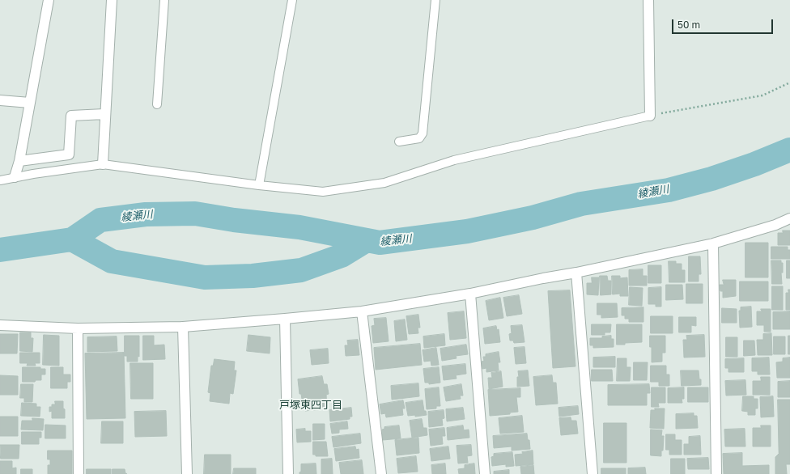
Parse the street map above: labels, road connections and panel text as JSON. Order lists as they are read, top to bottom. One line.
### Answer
{"districts":["戸塚東四丁目"],"water":["綾瀬川"],"scale_bar":"50 m"}
